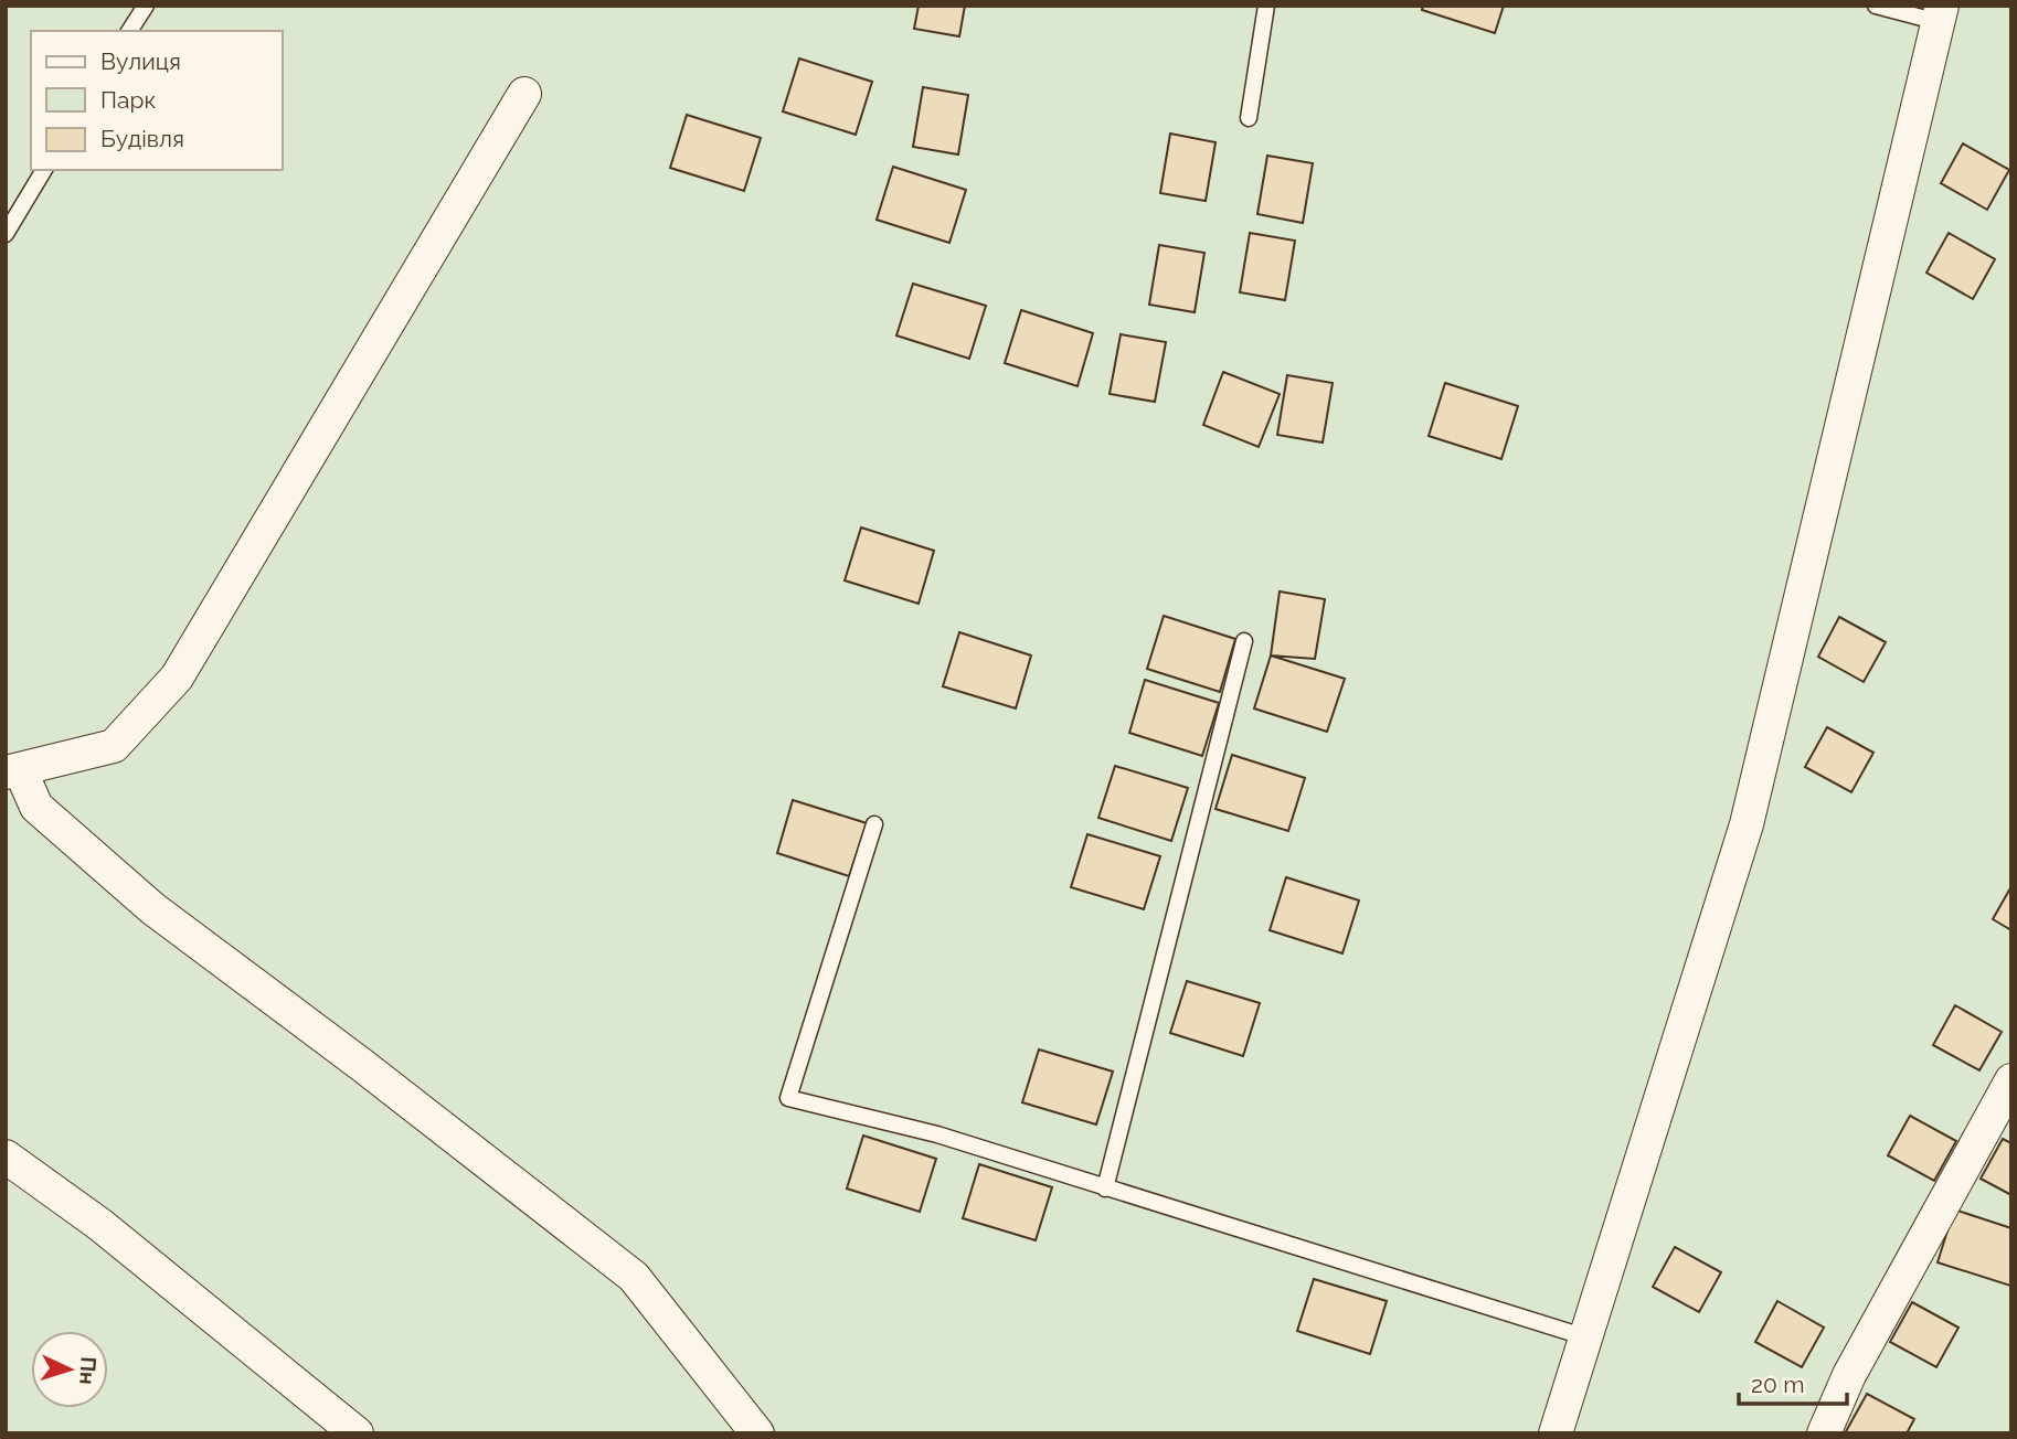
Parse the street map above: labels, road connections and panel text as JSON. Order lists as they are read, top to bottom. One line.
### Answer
{"legend":["Вулиця","Парк","Будівля"],"scale_bar":"20 m","north":"right"}
